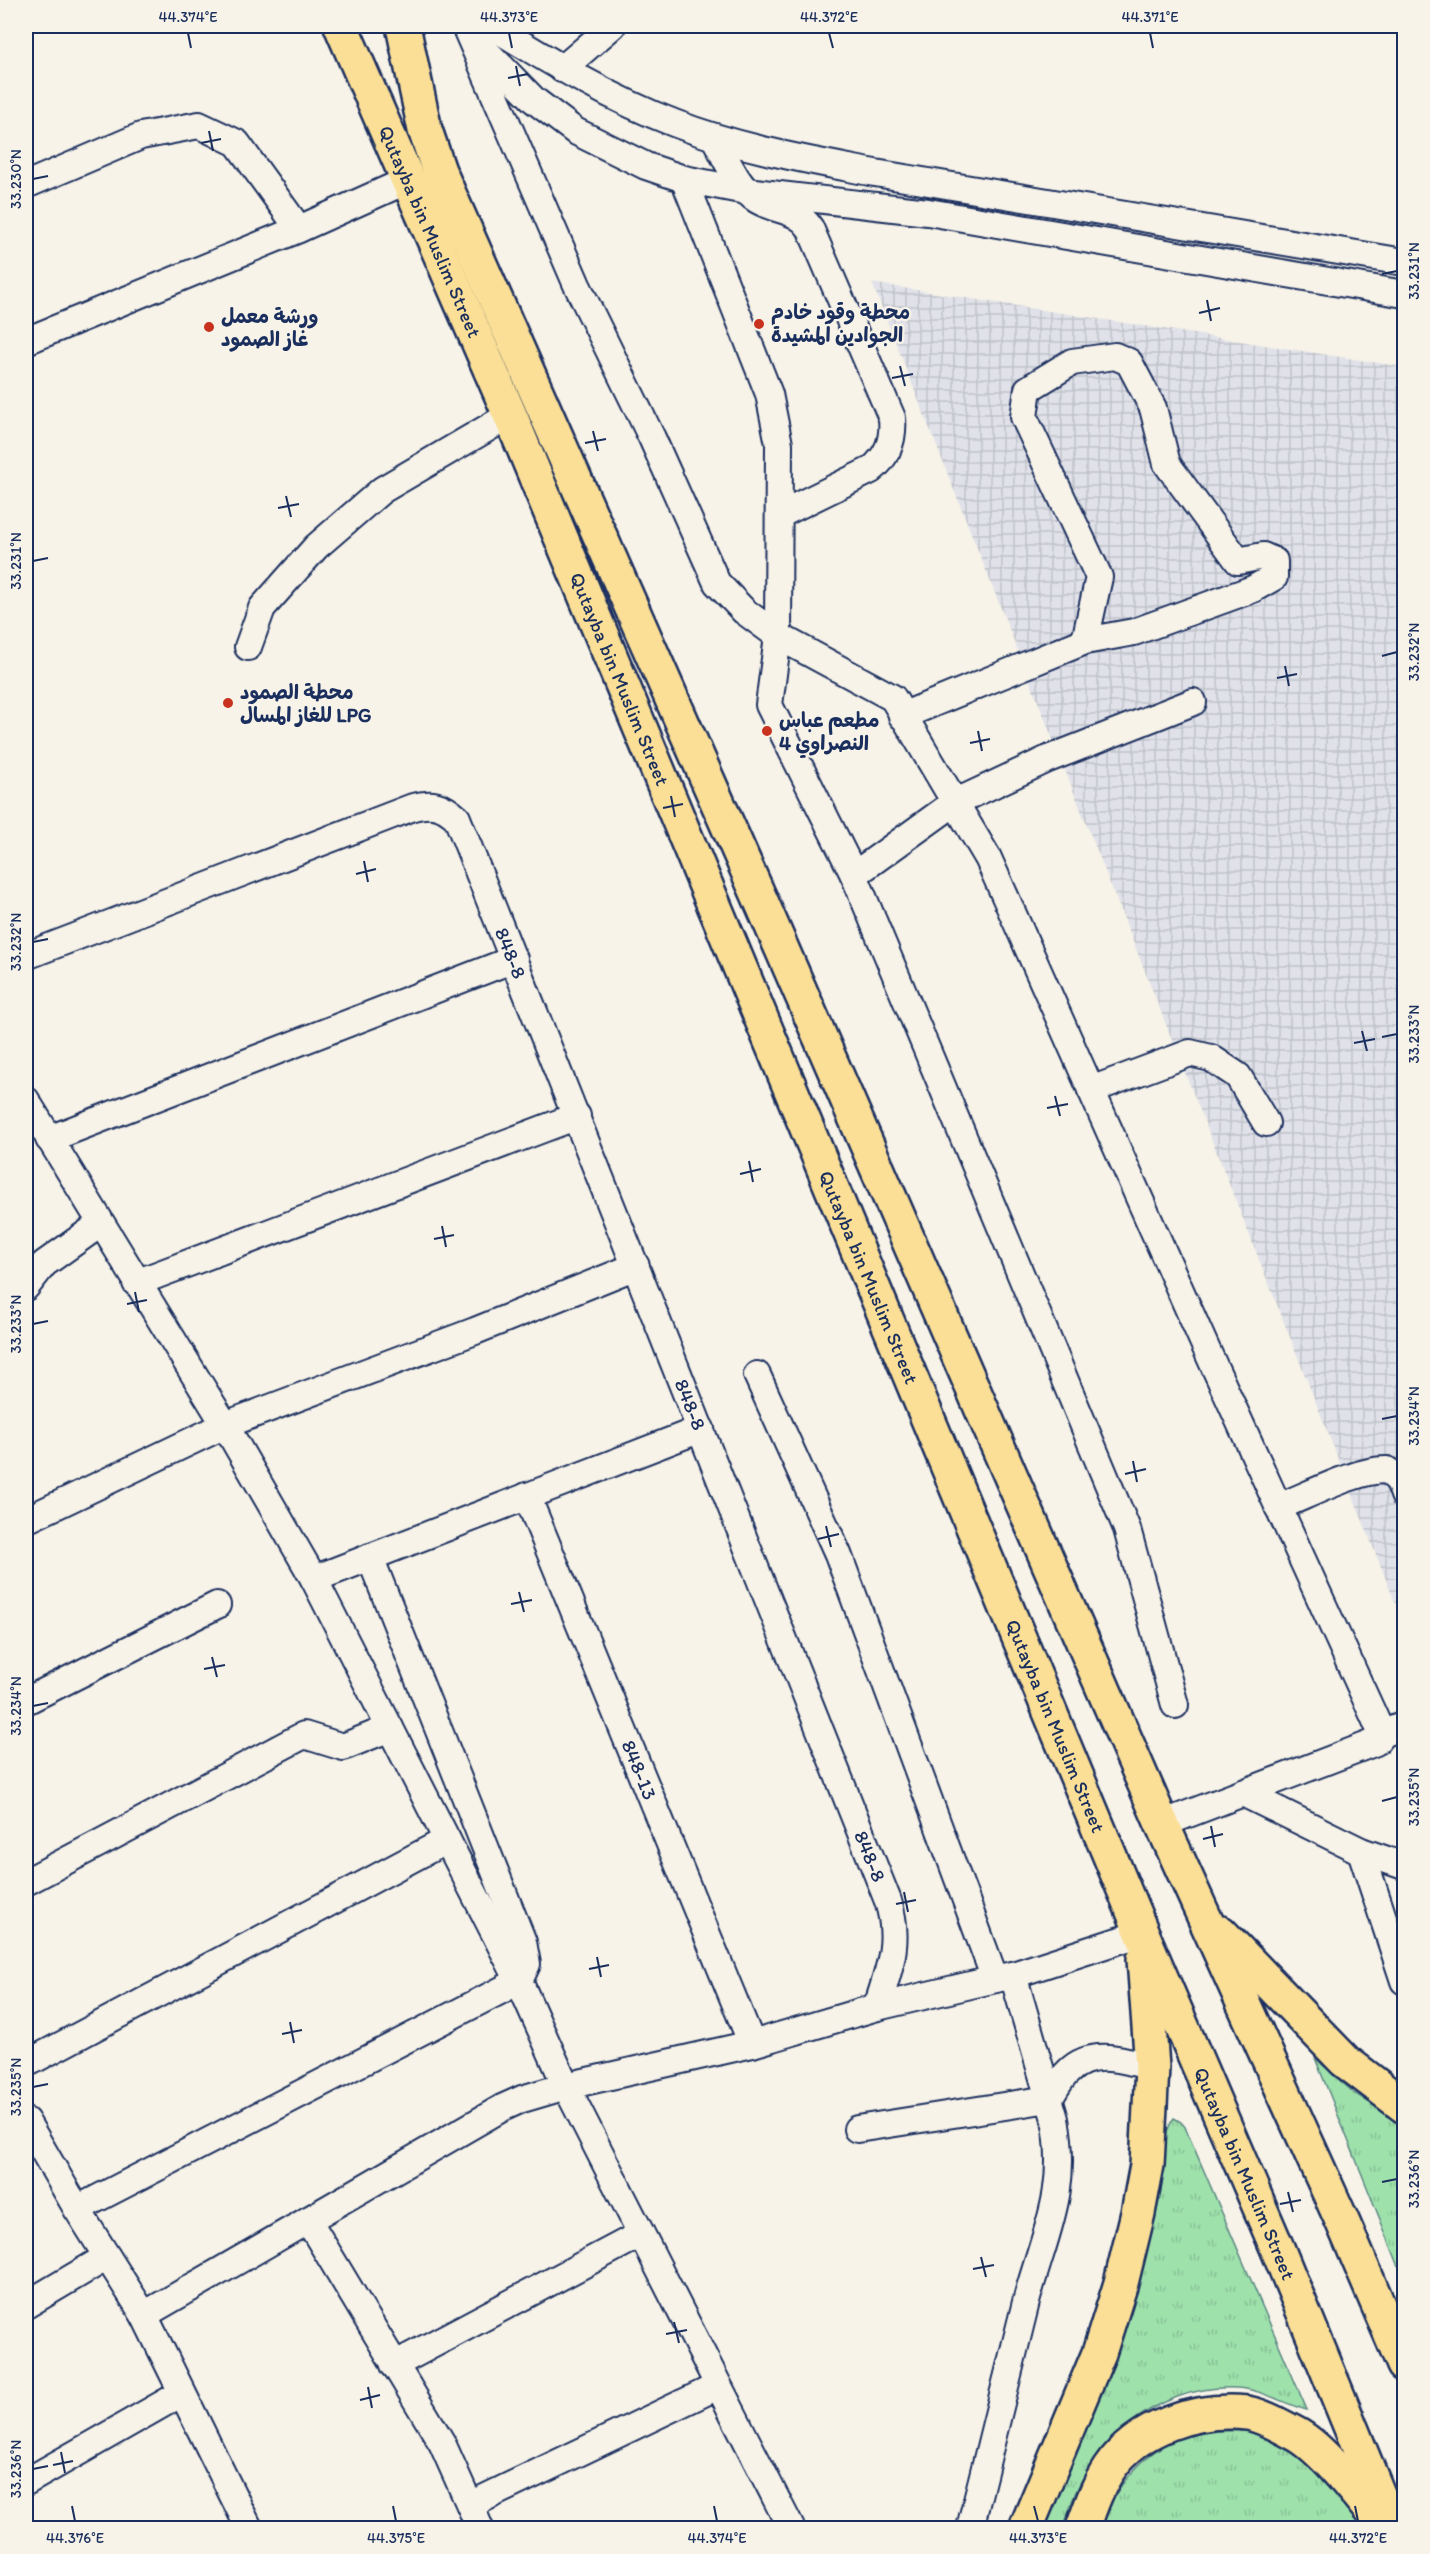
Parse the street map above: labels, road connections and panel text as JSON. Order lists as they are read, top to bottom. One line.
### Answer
{"streets":{"highway":["Qutayba bin Muslim Street"],"street":["848-8","848-13"]},"places":["محطة وقود خادم الجوادين المشيدة","ورشة معمل غاز الصمود","محطة الصمود للغاز المسال LPG","مطعم عباس النصراوي 4"],"coordinates":["44.374°E","44.373°E","44.372°E","44.371°E","33.230°N","33.231°N","33.232°N","33.233°N","33.234°N","33.235°N","33.236°N","44.376°E","44.375°E"]}
